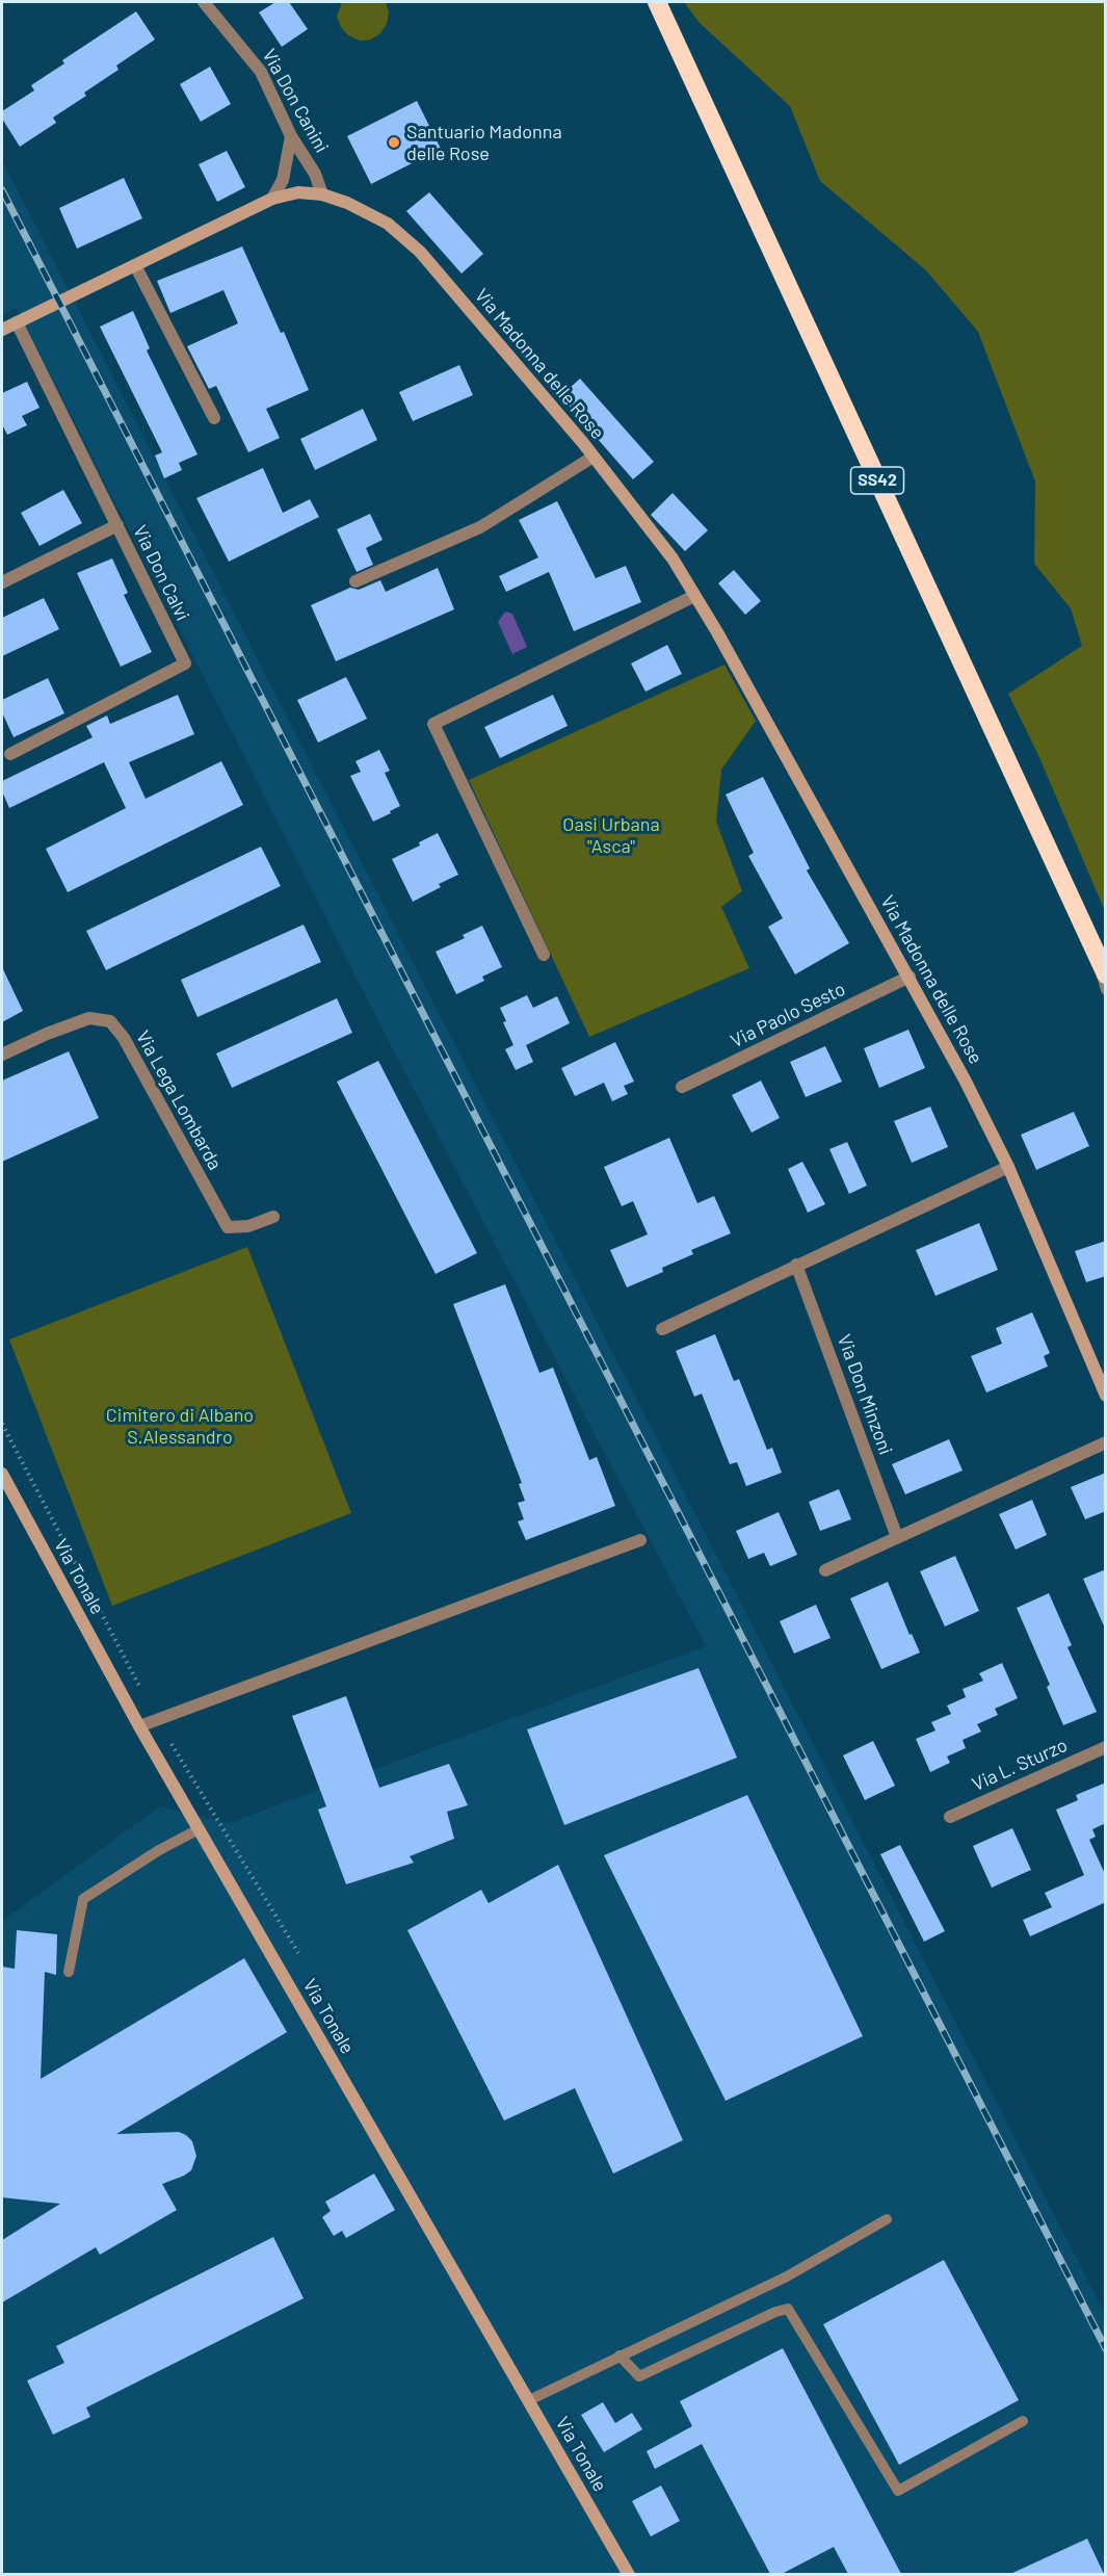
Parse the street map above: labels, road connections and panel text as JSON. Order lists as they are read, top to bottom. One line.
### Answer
{"streets":{"highway":["SS42"],"street":["Via Don Canini","Via Madonna delle Rose","Via Don Calvi","Via Paolo Sesto","Via Lega Lombarda","Via Don Minzoni","Via Tonale","Via L. Sturzo"]},"crossings":[["Via Don Canini","Via Madonna delle Rose"],["Via Madonna delle Rose","Via Don Calvi"],["Via Madonna delle Rose","Via Paolo Sesto"]],"parks":["Oasi Urbana \"Asca\"","Cimitero di Albano S.Alessandro"],"places":["Santuario Madonna delle Rose"]}
